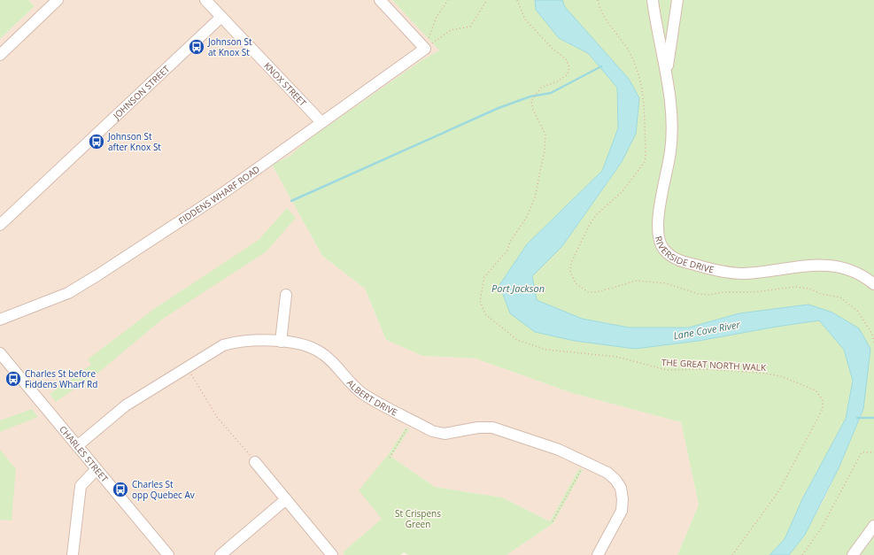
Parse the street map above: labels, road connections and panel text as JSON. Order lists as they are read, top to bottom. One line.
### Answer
{"streets":{"street":["KNOX STREET","JOHNSON STREET","FIDDENS WHARF ROAD","RIVERSIDE DRIVE","ALBERT DRIVE","CHARLES STREET"],"path":["THE GREAT NORTH WALK"]},"crossings":[["KNOX STREET","JOHNSON STREET"],["KNOX STREET","FIDDENS WHARF ROAD"],["ALBERT DRIVE","CHARLES STREET"]],"water":["Port Jackson","Lane Cove River"],"parks":["St Crispens Green"],"places":{"bus stop":["Johnson St at Knox St","Johnson St after Knox St","Charles St before Fiddens Wharf Rd","Charles St opp Quebec Av"]}}
